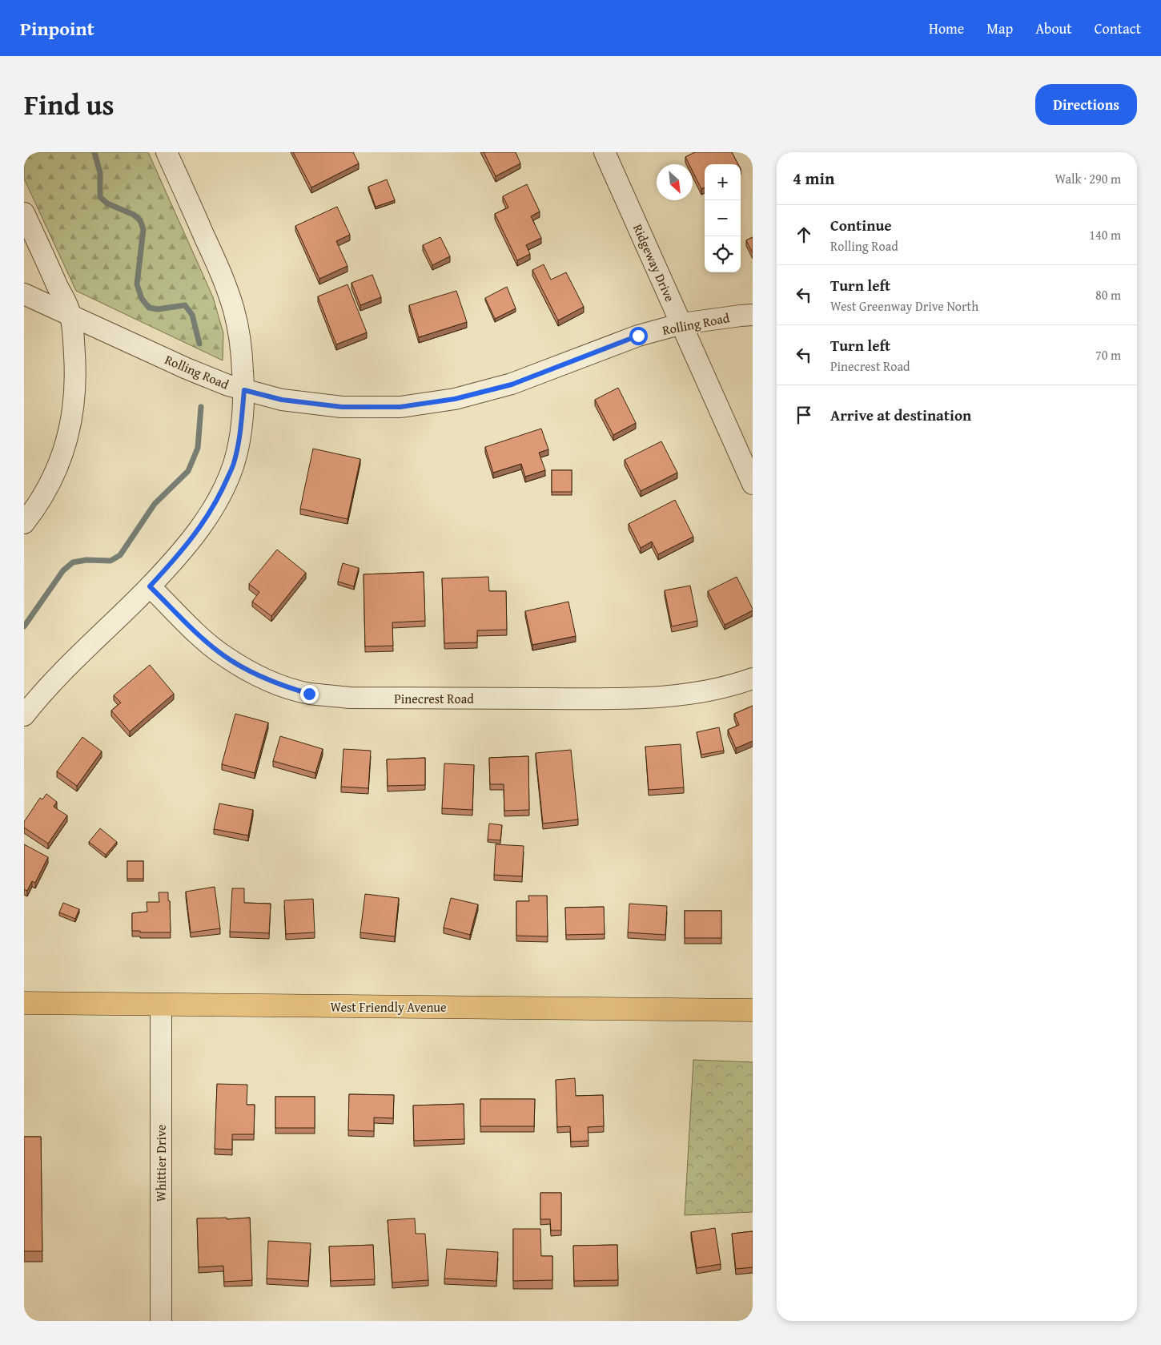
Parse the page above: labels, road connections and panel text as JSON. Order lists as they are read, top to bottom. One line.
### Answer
{"streets":{"main road":["West Friendly Avenue"],"street":["Ridgeway Drive","Rolling Road","Pinecrest Road","Whittier Drive"]},"crossings":[["Ridgeway Drive","Rolling Road"],["West Friendly Avenue","Whittier Drive"]],"north":"bottom right","page":{"header":"Pinpoint","nav":["Home","Map","About","Contact"],"title":"Find us","buttons":"Directions","heading":["4 min","Walk · 290 m"],"map_buttons":["+","−"],"list":[["Continue","Rolling Road","140 m"],["Turn left","West Greenway Drive North","80 m"],["Turn left","Pinecrest Road","70 m"],"Arrive at destination"]}}
